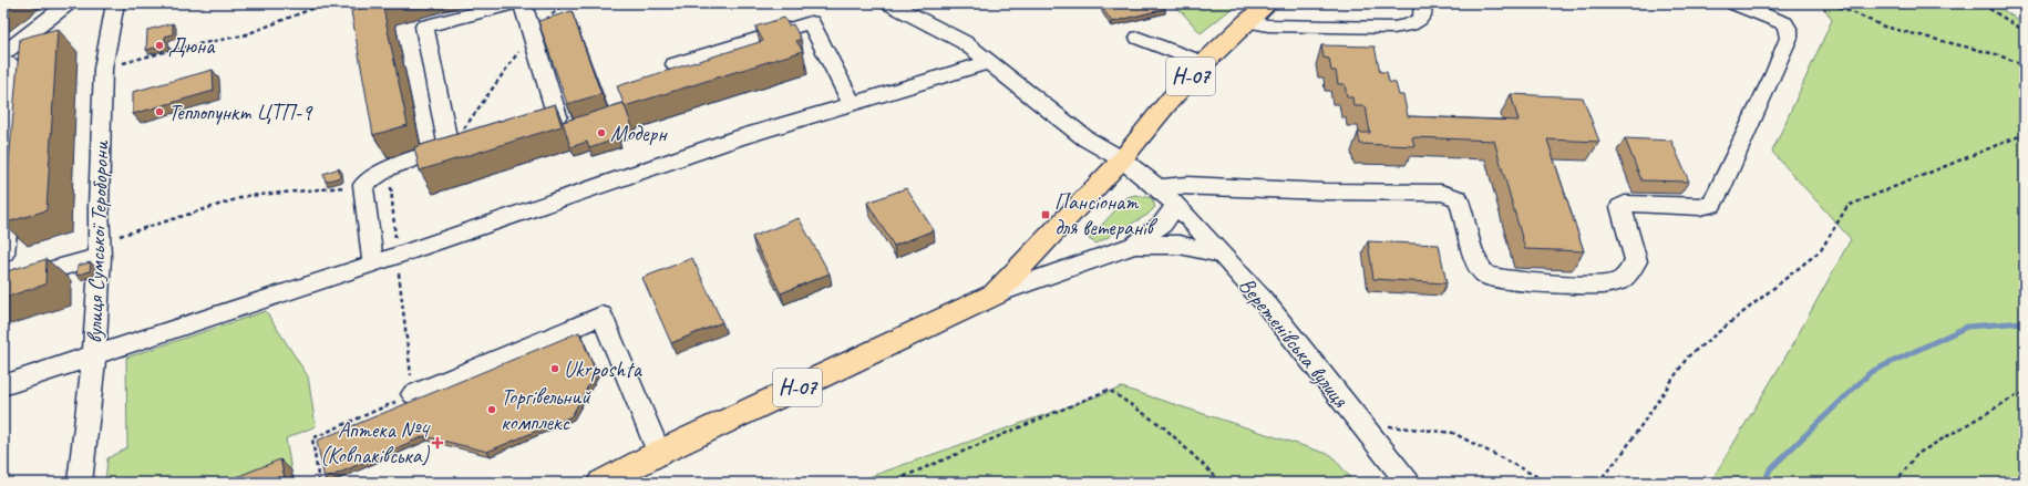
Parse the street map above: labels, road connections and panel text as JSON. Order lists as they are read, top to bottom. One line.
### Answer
{"streets":{"main road":["Н-07"],"street":["вулиця Сумської Тероборони","Веретенівська вулиця"]},"crossings":[["Н-07","Веретенівська вулиця"]],"places":{"other":["Дюна","Теплопункт ЦТП-9","Модерн","Ukrposhta","Торгівельний комплекс"],"transit":["Пансіонат для ветеранів"],"health":["Аптека №4 (Ковпаківська)"]}}
